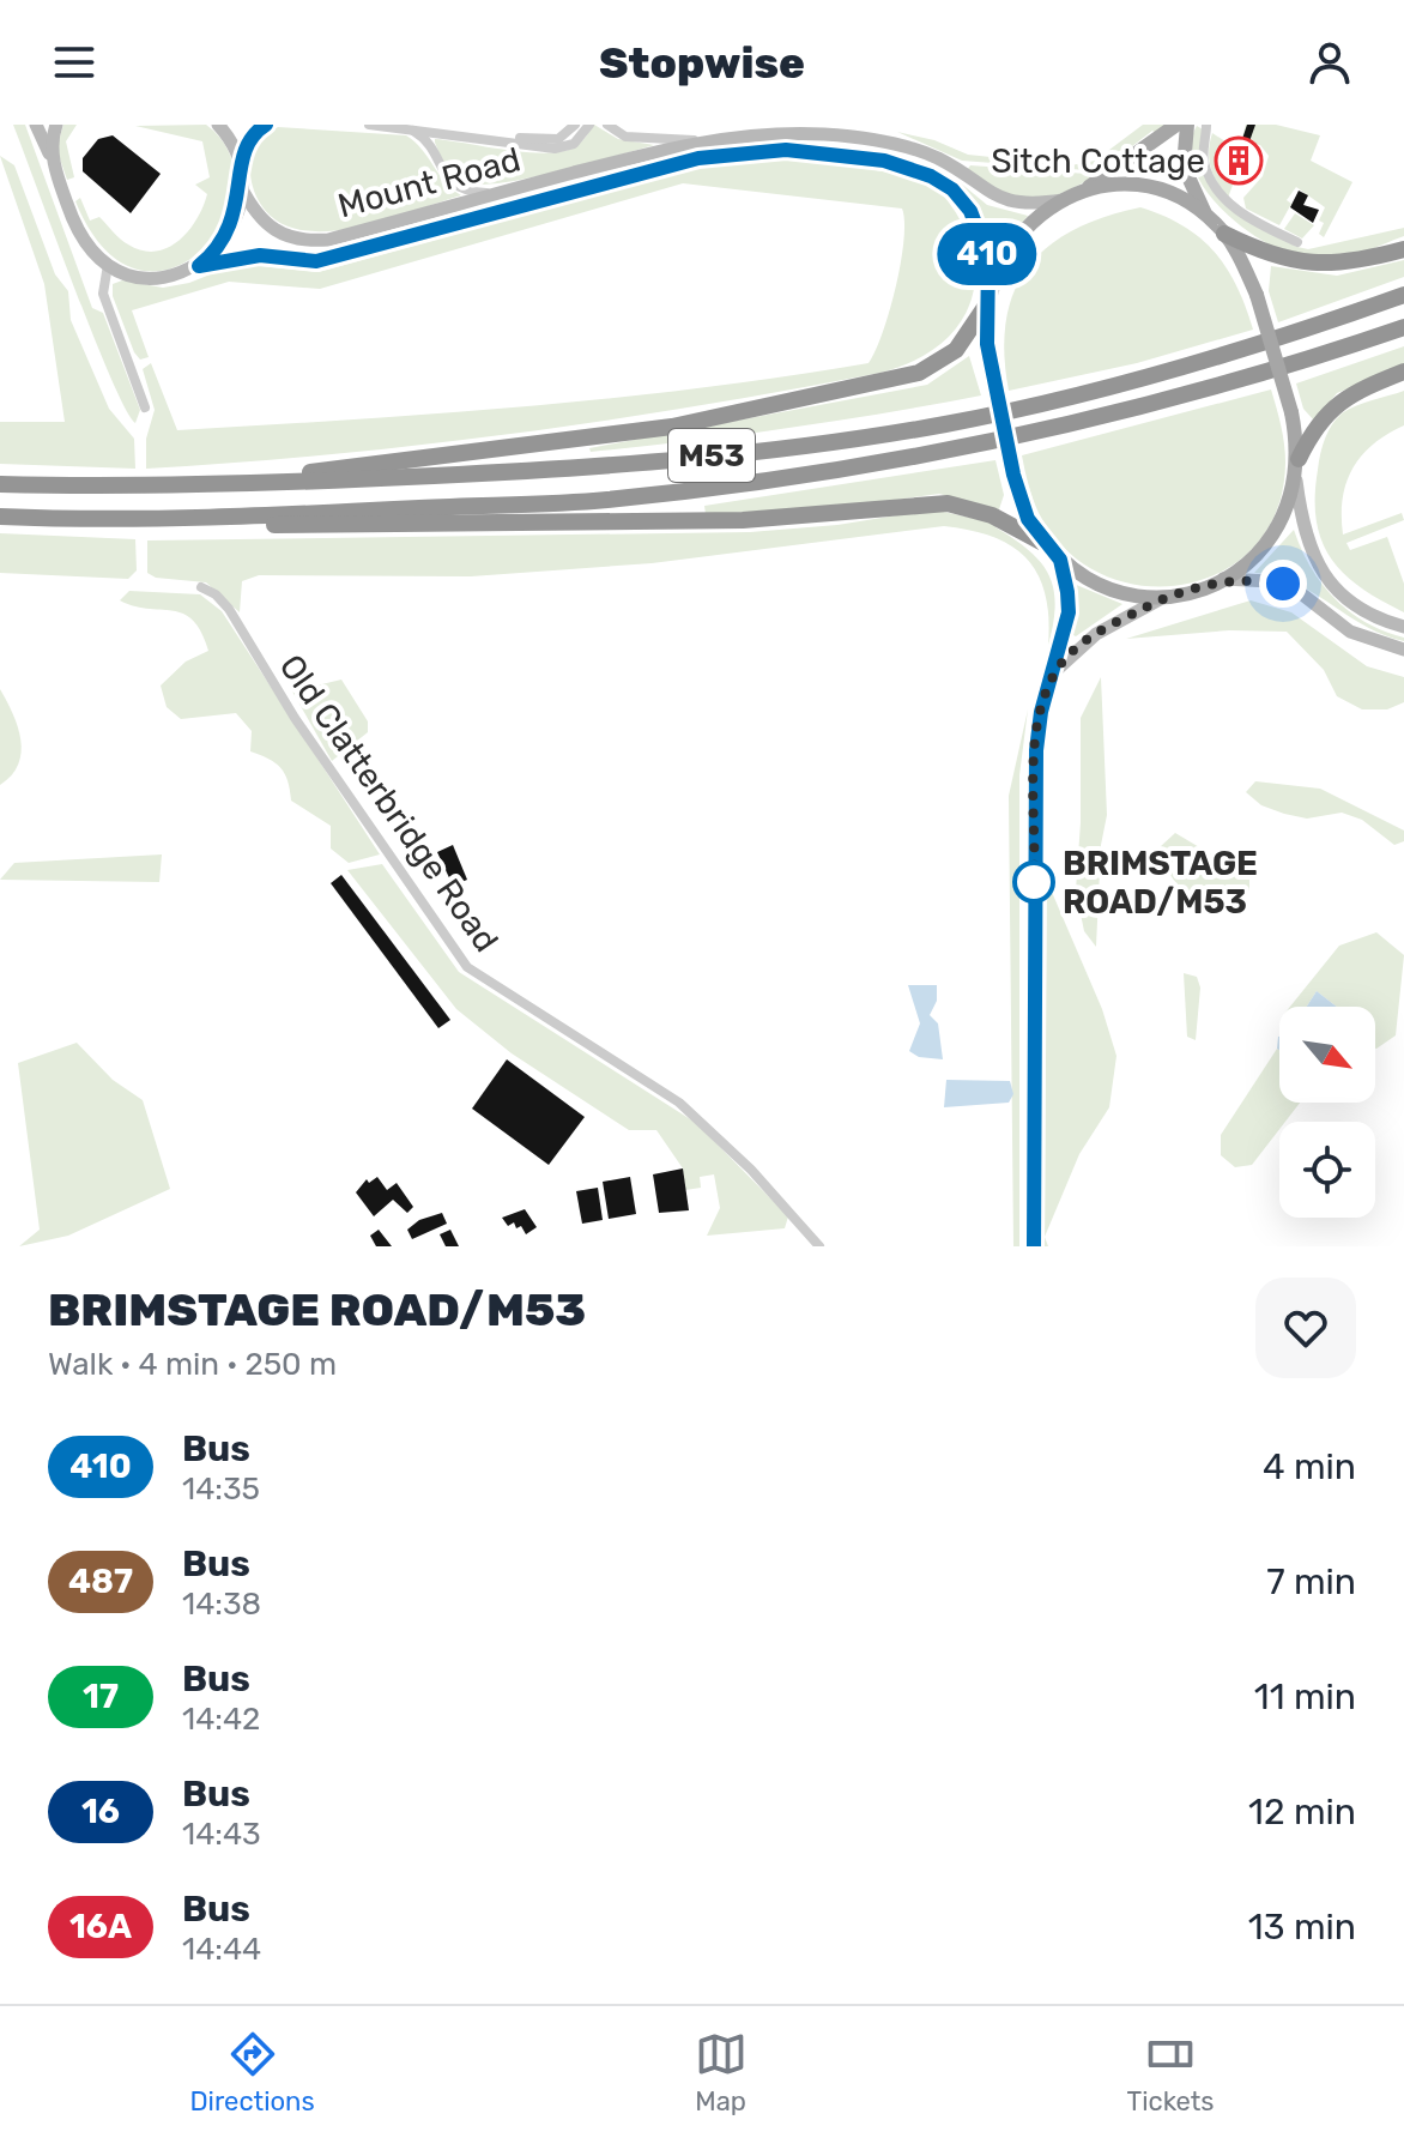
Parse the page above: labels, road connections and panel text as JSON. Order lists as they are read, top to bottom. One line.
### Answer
{"streets":{"highway":["M53"],"main road":["Mount Road"],"street":["Old Clatterbridge Road"]},"places":{"building":["Sitch Cottage"],"other":["BRIMSTAGE ROAD/M53"]},"lines":["bus line 410"],"north":"bottom right","page":{"header":"Stopwise","on_map":"410","heading":["BRIMSTAGE ROAD/M53","Walk · 4 min · 250 m"],"list":[{"mark":"410","name":"Bus","note":"14:35","value":"4 min"},{"mark":"487","name":"Bus","note":"14:38","value":"7 min"},{"mark":"17","name":"Bus","note":"14:42","value":"11 min"},{"mark":"16","name":"Bus","note":"14:43","value":"12 min"},{"mark":"16A","name":"Bus","note":"14:44","value":"13 min"}],"tabs":["Directions","Map","Tickets"]}}
